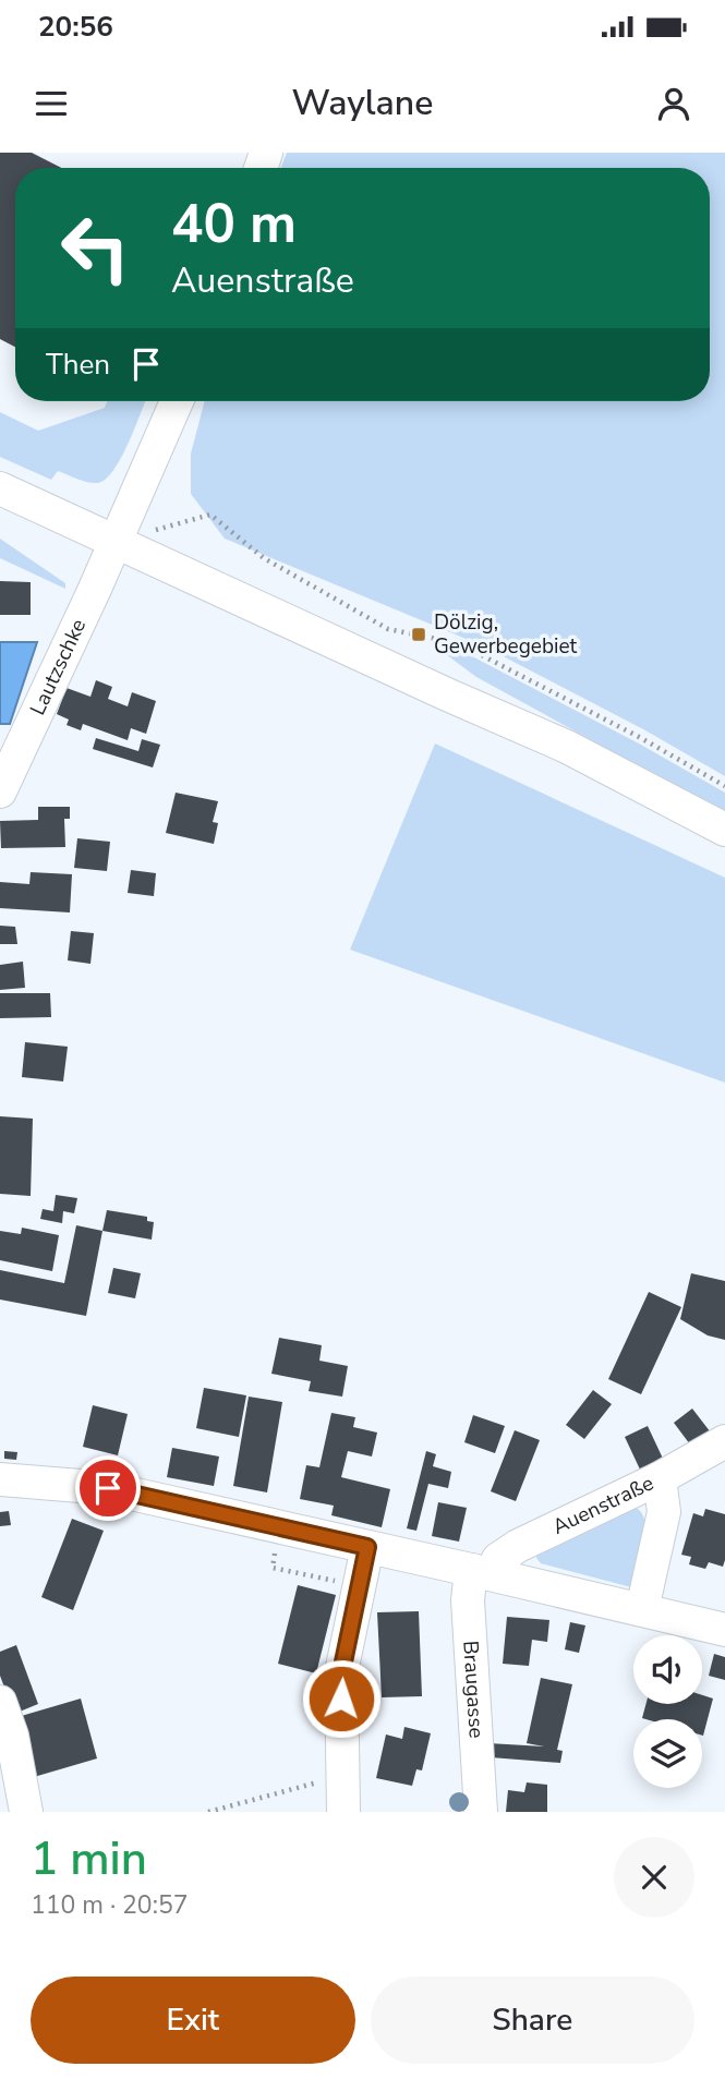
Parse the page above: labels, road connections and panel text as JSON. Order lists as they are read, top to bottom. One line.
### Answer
{"streets":{"street":["Lautzschke","Auenstraße","Braugasse"]},"crossings":[["Auenstraße","Braugasse"]],"places":{"transit":["Dölzig, Gewerbegebiet"]},"page":{"status":"20:56","header":"Waylane","turn":["40 m","Auenstraße"],"then":"Then","heading":["1 min","110 m · 20:57"],"buttons":["Exit","Share"]}}
